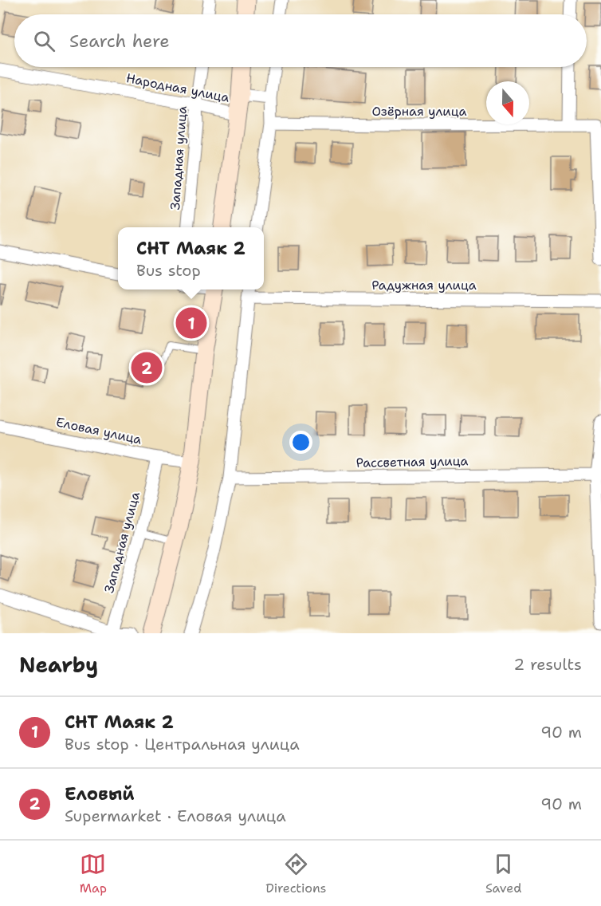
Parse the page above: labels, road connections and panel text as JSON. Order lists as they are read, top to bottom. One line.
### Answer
{"streets":{"street":["Народная улица","Озёрная улица","Западная улица","Радужная улица","Еловая улица","Рассветная улица"]},"crossings":[["Народная улица","Западная улица"],["Западная улица","Еловая улица"]],"north":"bottom","page":{"search":"Search here","popup":["СНТ Маяк 2","Bus stop"],"pins":["1","2"],"heading":["Nearby","2 results"],"list":[{"mark":"1","name":"СНТ Маяк 2","note":"Bus stop · Центральная улица","value":"90 m"},{"mark":"2","name":"Еловый","note":"Supermarket · Еловая улица","value":"90 m"}],"nav":["Map","Directions","Saved"]}}
